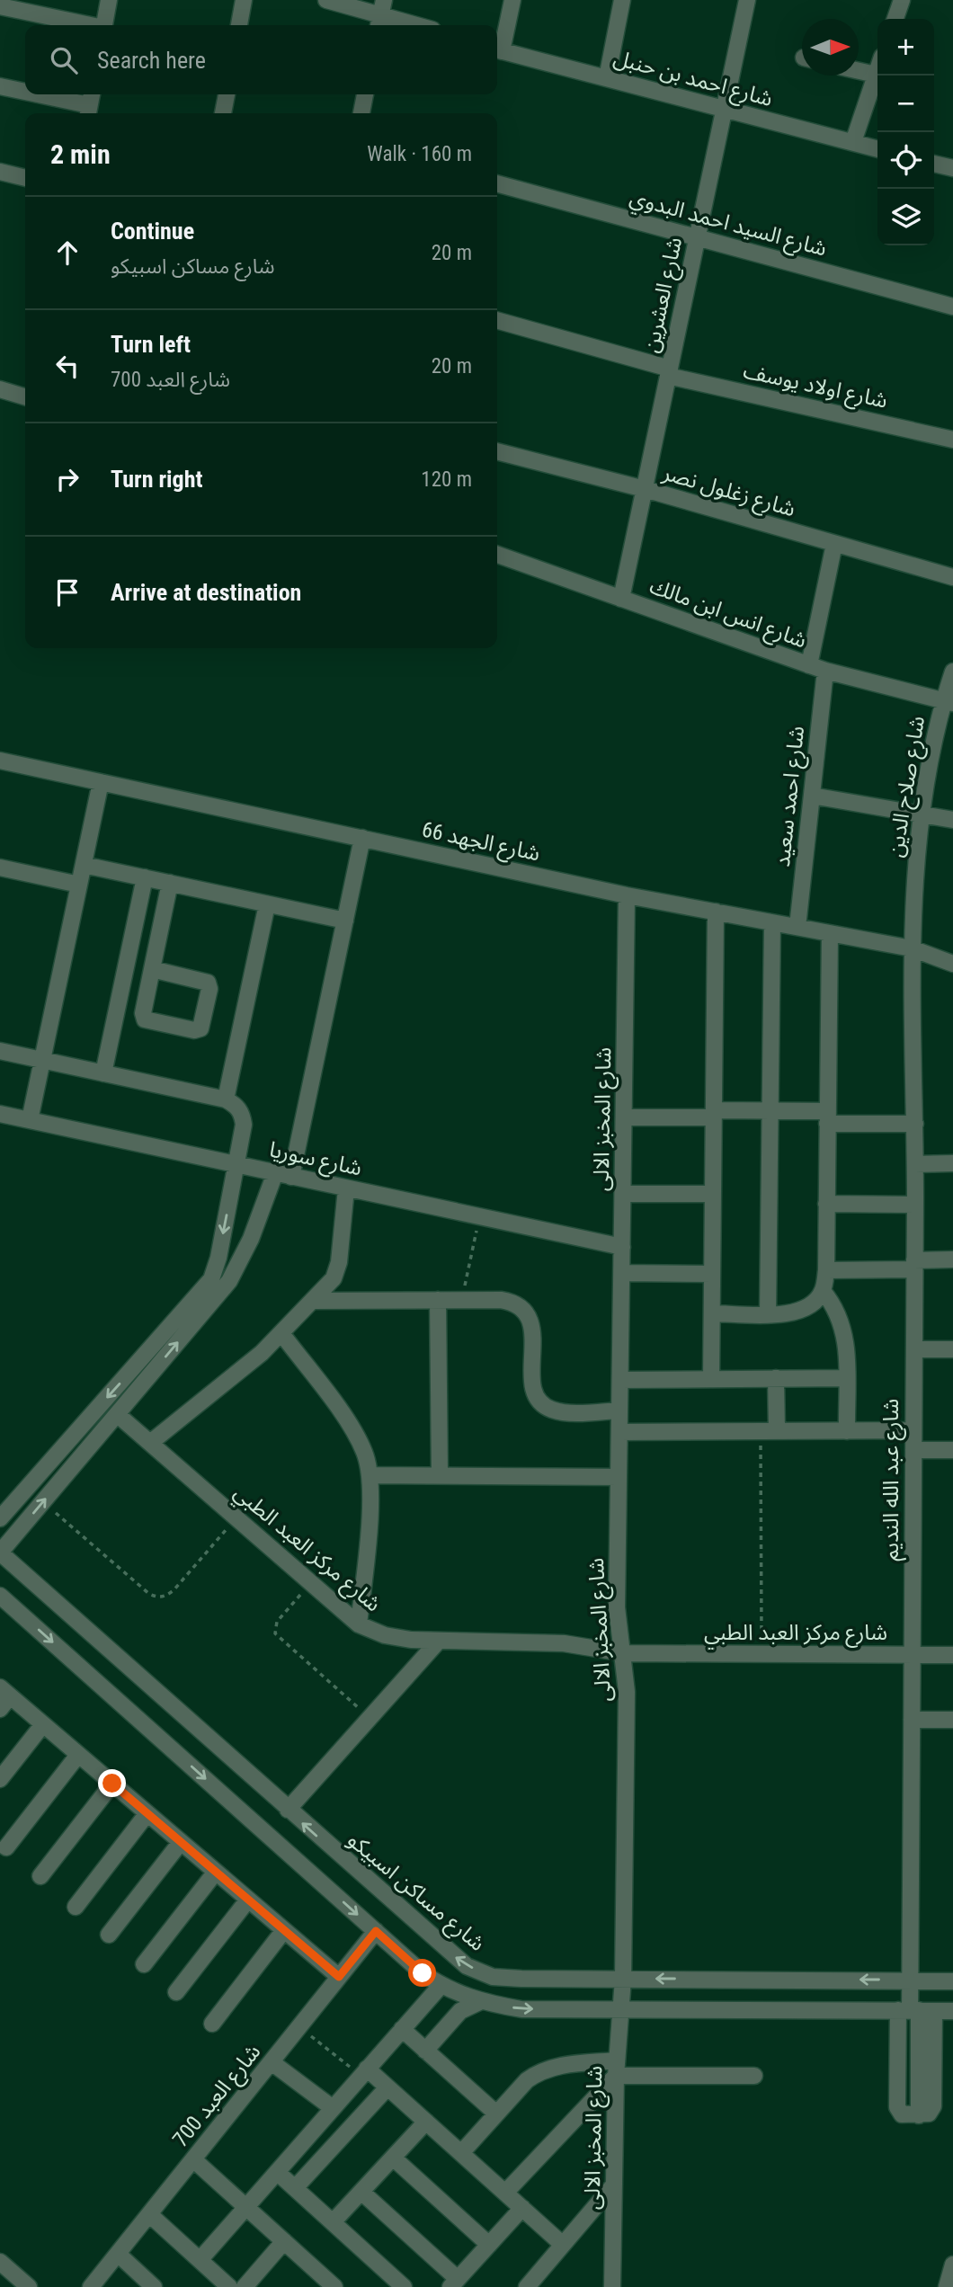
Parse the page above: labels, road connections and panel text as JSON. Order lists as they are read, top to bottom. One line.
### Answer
{"streets":{"street":["شارع احمد بن حنبل","شارع السيد احمد البدوي","شارع العشرين","شارع اولاد يوسف","شارع زغلول نصر","شارع انس ابن مالك","شارع صلاح الدين","شارع احمد سعيد","شارع الجهد 66","شارع المخبز الالى","شارع سوريا","شارع عبد الله النديم","شارع مركز العبد الطبي","شارع مساكن اسبيكو","شارع العبد 700"]},"crossings":[["شارع احمد بن حنبل","شارع العشرين"],["شارع السيد احمد البدوي","شارع العشرين"],["شارع العشرين","شارع اولاد يوسف"],["شارع العشرين","شارع زغلول نصر"],["شارع العشرين","شارع انس ابن مالك"],["شارع انس ابن مالك","شارع صلاح الدين"],["شارع انس ابن مالك","شارع احمد سعيد"],["شارع صلاح الدين","شارع الجهد 66"],["شارع صلاح الدين","شارع عبد الله النديم"],["شارع احمد سعيد","شارع الجهد 66"],["شارع الجهد 66","شارع المخبز الالى"],["شارع الجهد 66","شارع عبد الله النديم"],["شارع المخبز الالى","شارع سوريا"],["شارع المخبز الالى","شارع مركز العبد الطبي"],["شارع المخبز الالى","شارع مساكن اسبيكو"],["شارع عبد الله النديم","شارع مركز العبد الطبي"],["شارع عبد الله النديم","شارع مساكن اسبيكو"]],"north":"right","page":{"map_buttons":["+","−"],"search":"Search here","heading":["2 min","Walk · 160 m"],"list":[["Continue","شارع مساكن اسبيكو","20 m"],["Turn left","شارع العبد 700","20 m"],["Turn right","120 m"],"Arrive at destination"]}}
